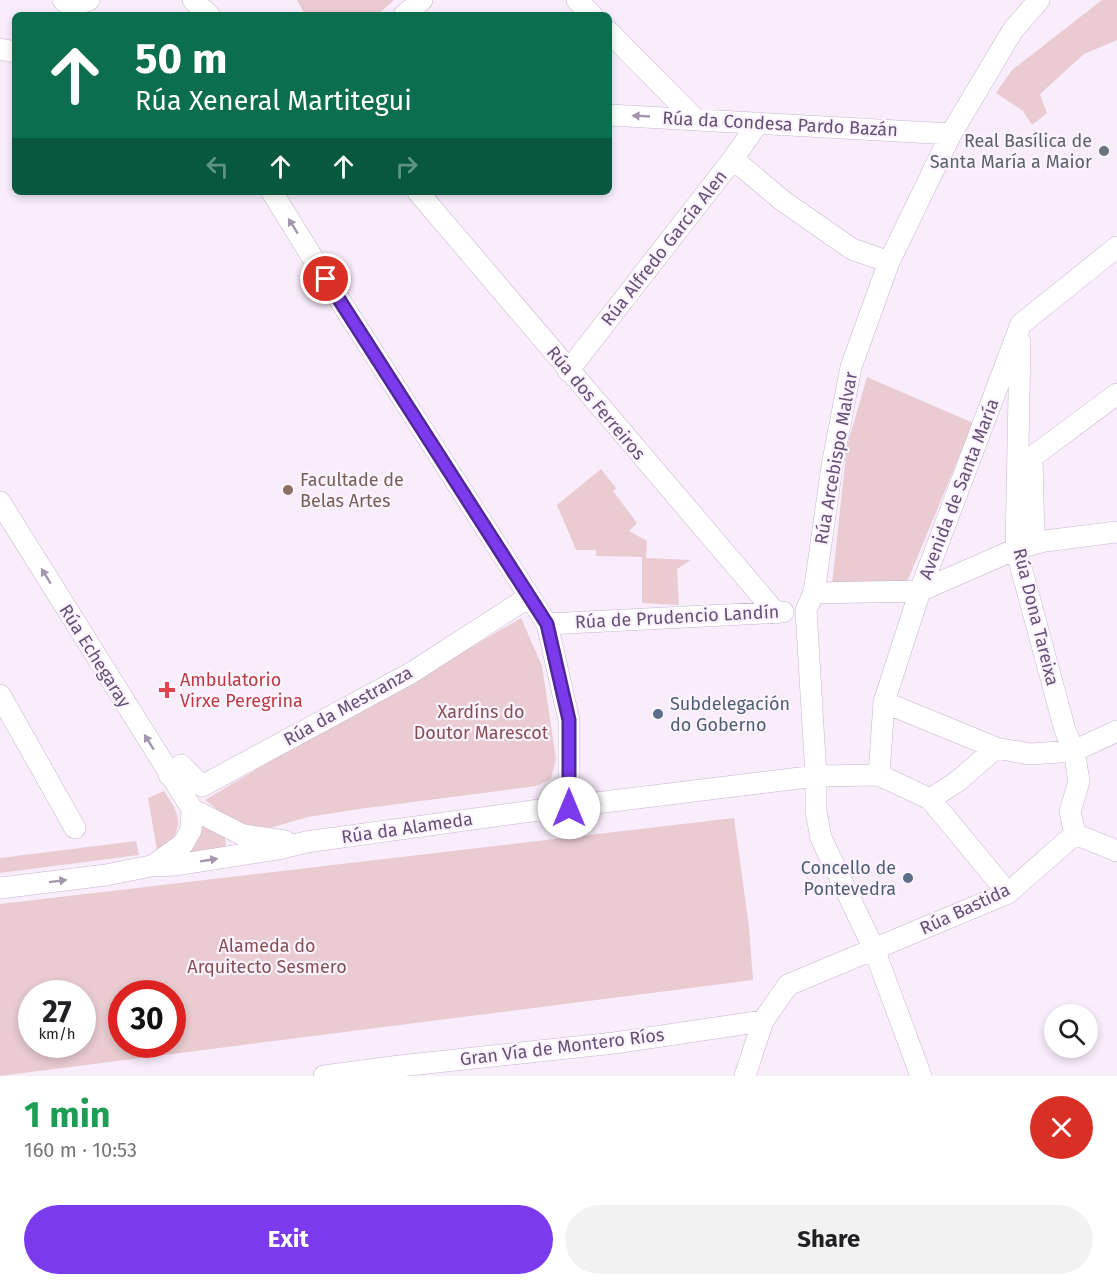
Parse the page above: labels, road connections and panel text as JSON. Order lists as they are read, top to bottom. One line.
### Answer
{"streets":{"street":["Rúa da Condesa Pardo Bazán","Rúa Alfredo García Alen","Rúa dos Ferreiros","Rúa Arcebispo Malvar","Avenida de Santa María","Rúa de Prudencio Landín","Rúa Dona Tareixa","Rúa Echegaray","Rúa da Mestranza","Rúa da Alameda","Rúa Bastida","Gran Vía de Montero Ríos"]},"crossings":[["Rúa da Condesa Pardo Bazán","Rúa Alfredo García Alen"],["Rúa da Condesa Pardo Bazán","Rúa Arcebispo Malvar"],["Rúa Alfredo García Alen","Rúa dos Ferreiros"],["Rúa dos Ferreiros","Rúa de Prudencio Landín"],["Rúa Arcebispo Malvar","Rúa de Prudencio Landín"],["Rúa Arcebispo Malvar","Rúa da Alameda"],["Rúa Arcebispo Malvar","Rúa Bastida"],["Avenida de Santa María","Rúa de Prudencio Landín"],["Avenida de Santa María","Rúa Dona Tareixa"],["Avenida de Santa María","Rúa da Alameda"],["Rúa Dona Tareixa","Rúa Bastida"],["Rúa Echegaray","Rúa da Mestranza"],["Rúa Echegaray","Rúa da Alameda"],["Rúa Bastida","Gran Vía de Montero Ríos"]],"parks":["Xardíns do Doutor Marescot","Alameda do Arquitecto Sesmero"],"places":{"other":["Real Basílica de Santa María a Maior","Facultade de Belas Artes","Subdelegación do Goberno","Concello de Pontevedra"],"health":["Ambulatorio Virxe Peregrina"]},"page":{"turn":["50 m","Rúa Xeneral Martitegui"],"speed":"27 km/h","limit":"30","heading":["1 min","160 m · 10:53"],"buttons":["Exit","Share"]}}
